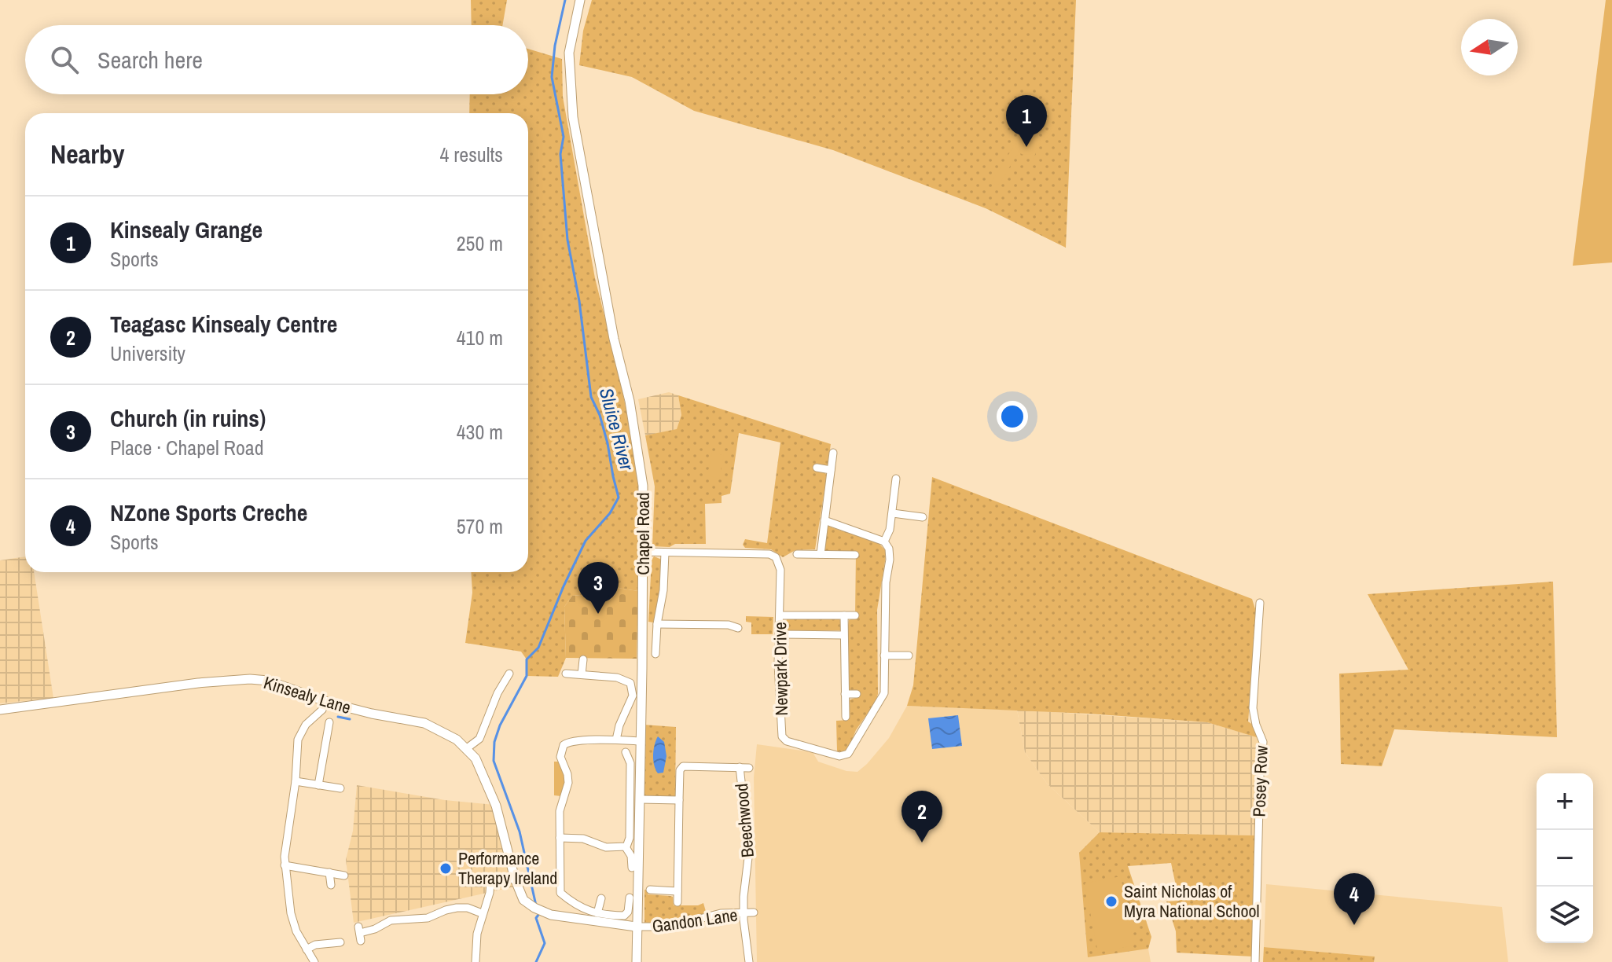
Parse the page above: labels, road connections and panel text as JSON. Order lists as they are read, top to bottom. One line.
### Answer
{"streets":{"street":["Chapel Road","Newpark Drive","Kinsealy Lane","Posey Row","Beechwood","Gandon Lane"]},"crossings":[["Chapel Road","Newpark Drive"],["Chapel Road","Kinsealy Lane"],["Chapel Road","Gandon Lane"],["Kinsealy Lane","Gandon Lane"],["Beechwood","Gandon Lane"]],"water":["Sluice River"],"places":["Performance Therapy Ireland","Saint Nicholas of Myra National School"],"north":"left","page":{"search":"Search here","pins":["1","3","2","4"],"heading":["Nearby","4 results"],"list":[{"mark":"1","name":"Kinsealy Grange","note":"Sports","value":"250 m"},{"mark":"2","name":"Teagasc Kinsealy Centre","note":"University","value":"410 m"},{"mark":"3","name":"Church (in ruins)","note":"Place · Chapel Road","value":"430 m"},{"mark":"4","name":"NZone Sports Creche","note":"Sports","value":"570 m"}],"map_buttons":["+","−"]}}
